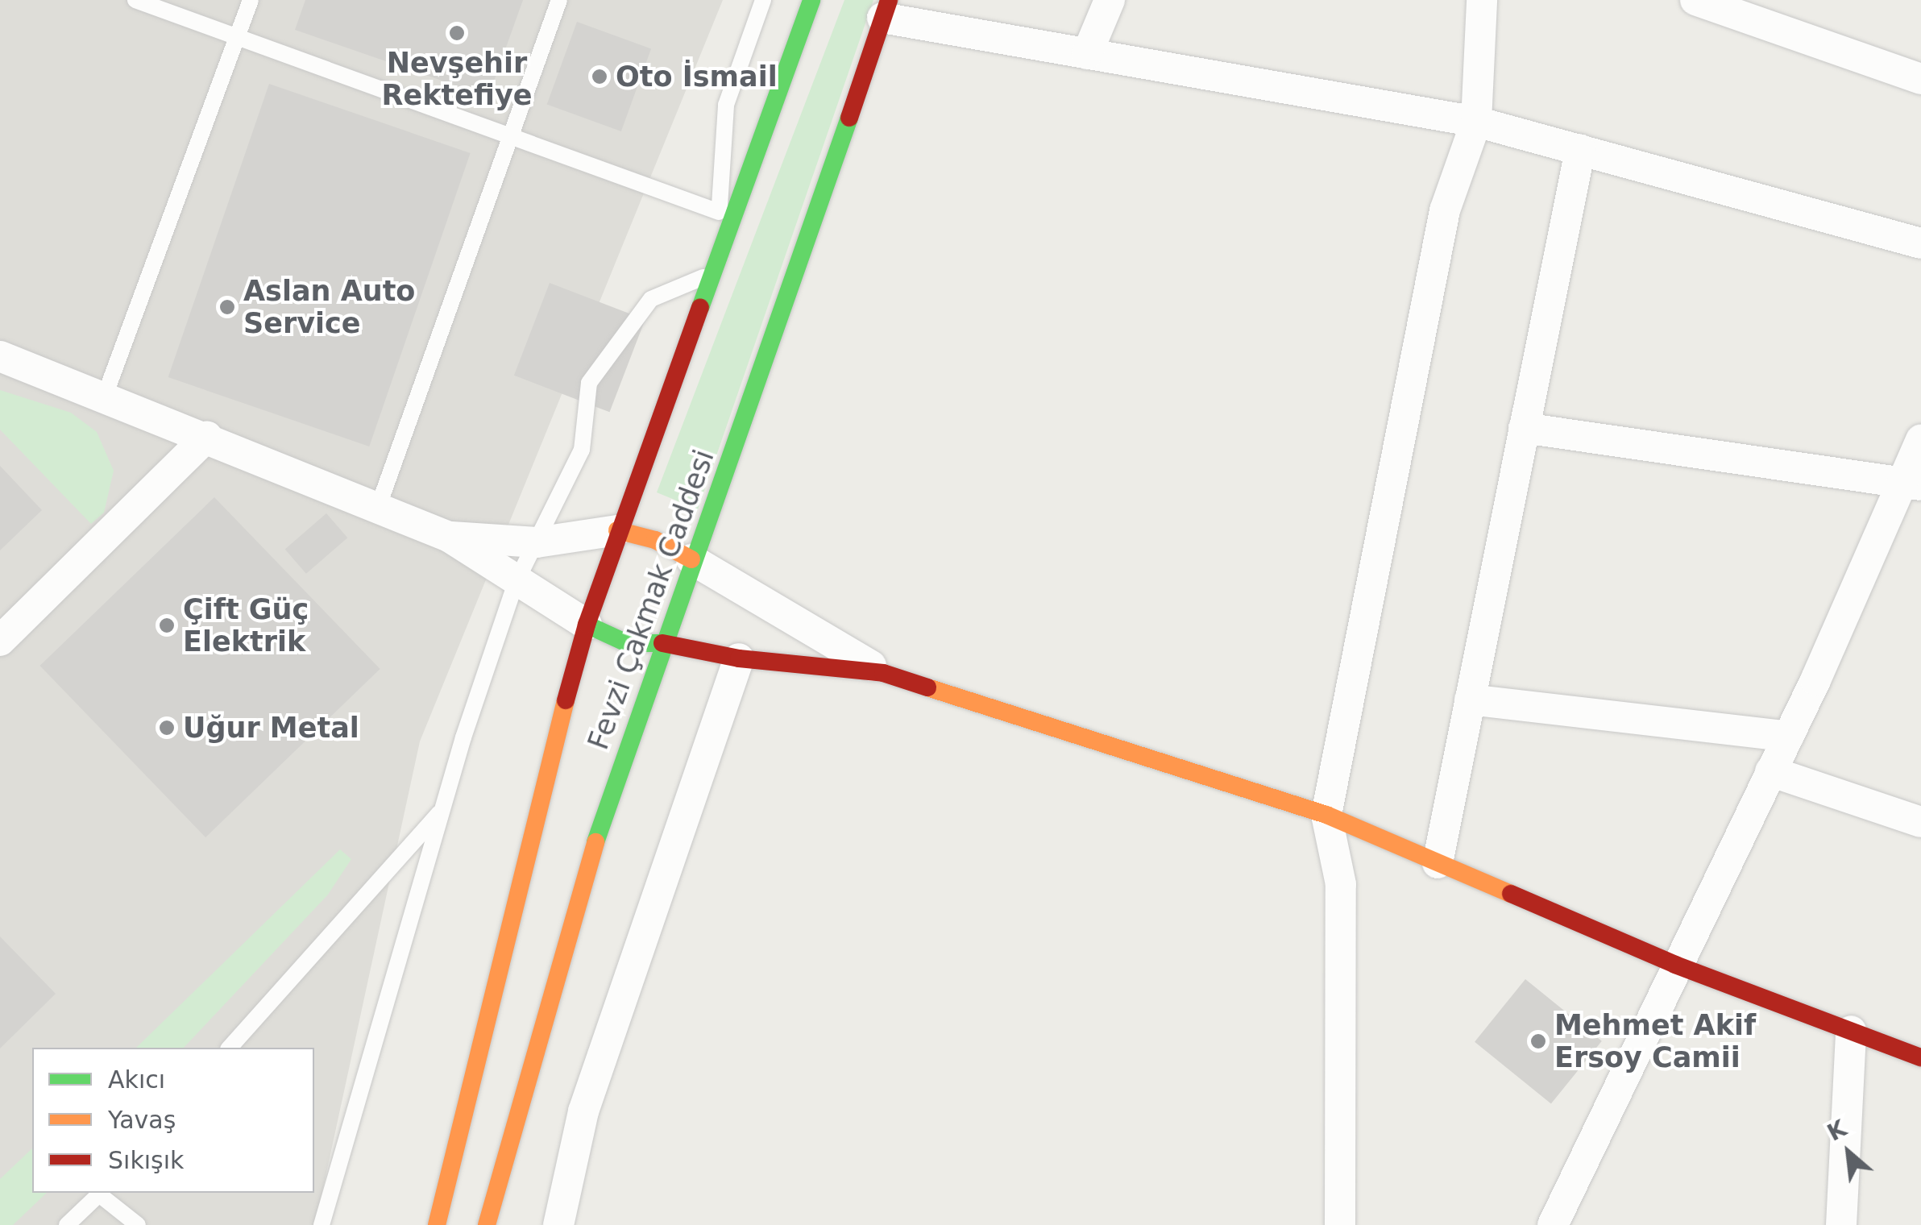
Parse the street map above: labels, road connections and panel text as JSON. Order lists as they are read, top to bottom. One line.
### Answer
{"streets":{"main road":["Fevzi Çakmak Caddesi"]},"places":["Nevşehir Rektefiye","Oto İsmail","Aslan Auto Service","Çift Güç Elektrik","Uğur Metal","Mehmet Akif Ersoy Camii"],"legend":["Akıcı","Yavaş","Sıkışık"],"north":"top left"}
